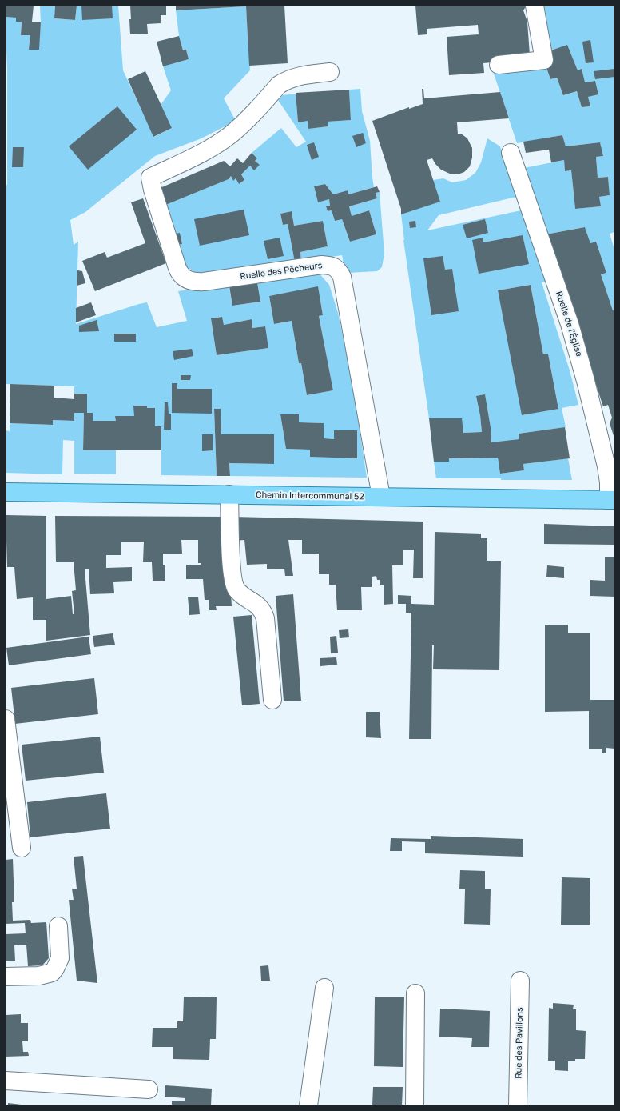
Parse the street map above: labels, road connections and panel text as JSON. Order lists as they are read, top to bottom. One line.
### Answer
{"streets":{"main road":["Chemin Intercommunal 52"],"street":["Ruelle des Pêcheurs","Ruelle de l'Église","Rue des Pavillons"]},"crossings":[["Ruelle des Pêcheurs","Chemin Intercommunal 52"],["Ruelle de l'Église","Chemin Intercommunal 52"]]}
